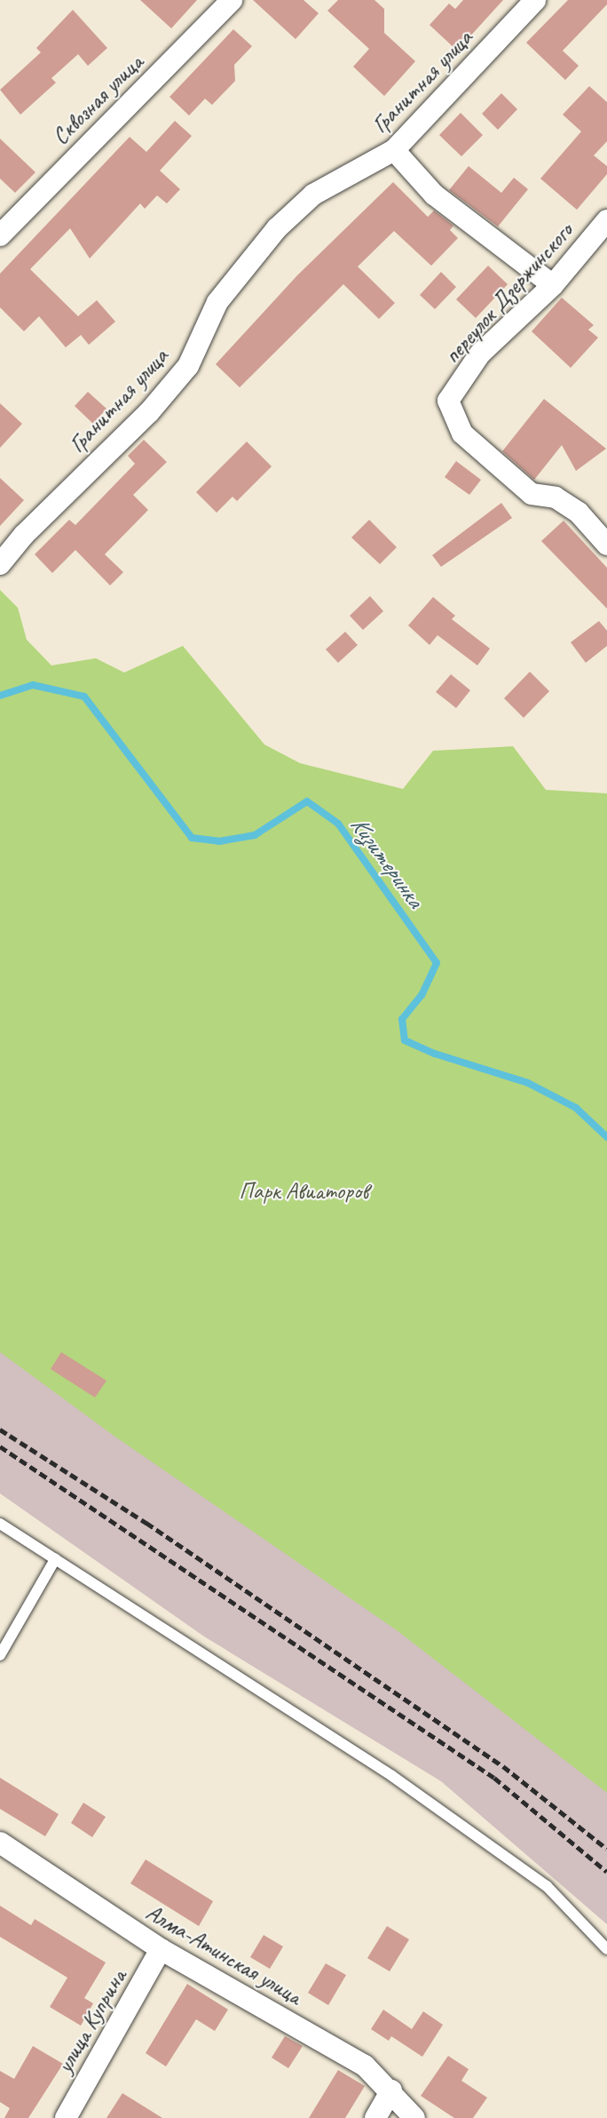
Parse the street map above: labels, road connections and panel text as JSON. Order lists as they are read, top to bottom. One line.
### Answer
{"streets":{"street":["Гранитная улица","Сквозная улица","переулок Дзержинского","Алма-Атинская улица","улица Куприна"]},"crossings":[["Алма-Атинская улица","улица Куприна"]],"water":["Кизитеринка"],"parks":["Парк Авиаторов"]}
